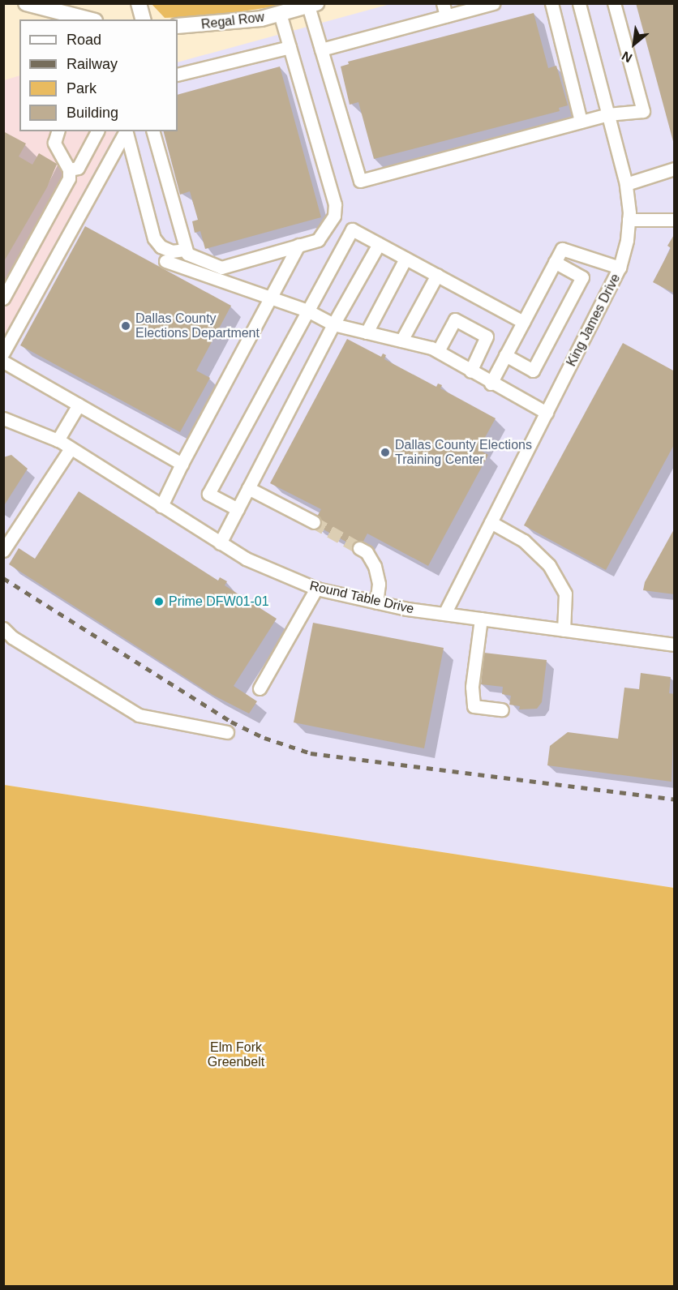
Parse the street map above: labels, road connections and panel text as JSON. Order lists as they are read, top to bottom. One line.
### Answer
{"streets":{"main road":["Regal Row"],"street":["King James Drive","Round Table Drive"]},"crossings":[["King James Drive","Round Table Drive"]],"parks":["Elm Fork Greenbelt"],"places":["Dallas County Elections Department","Dallas County Elections Training Center","Prime DFW01-01"],"legend":["Road","Railway","Park","Building"],"north":"bottom left"}
